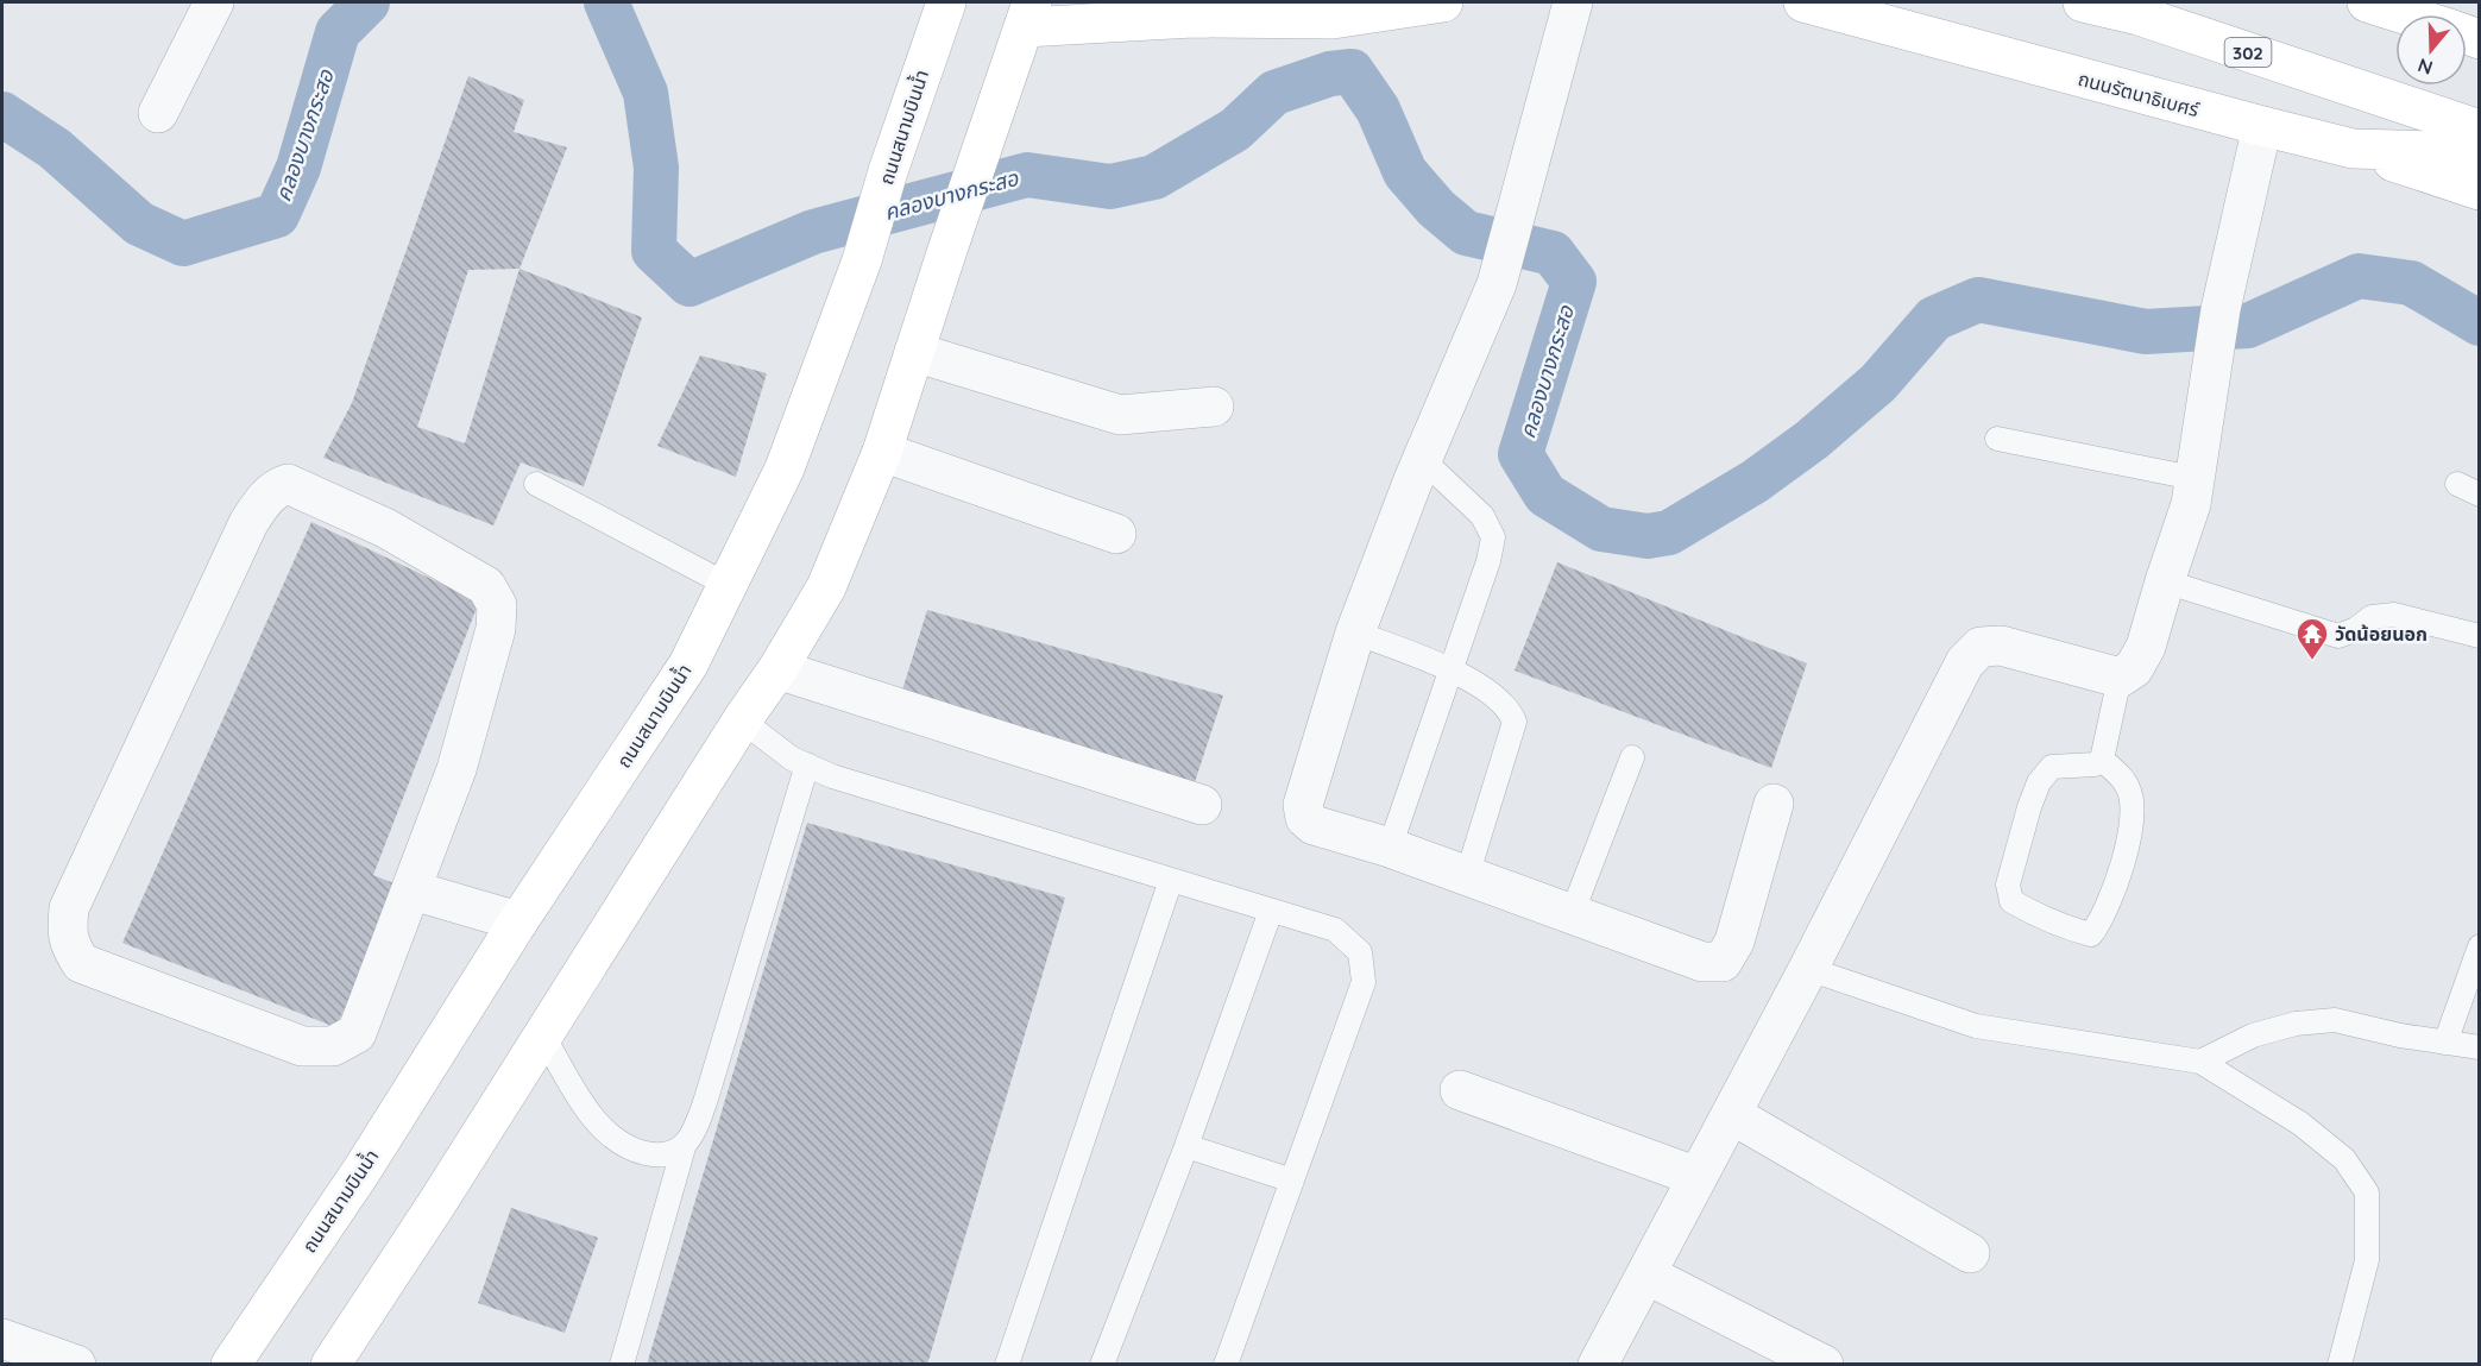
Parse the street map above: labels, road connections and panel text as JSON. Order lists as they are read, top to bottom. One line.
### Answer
{"streets":{"main road":["302","ถนนรัตนาธิเบศร์","ถนนสนามบินน้ำ"]},"water":["คลองบางกระสอ"],"places":{"temple":["วัดน้อยนอก"]},"north":"bottom"}
